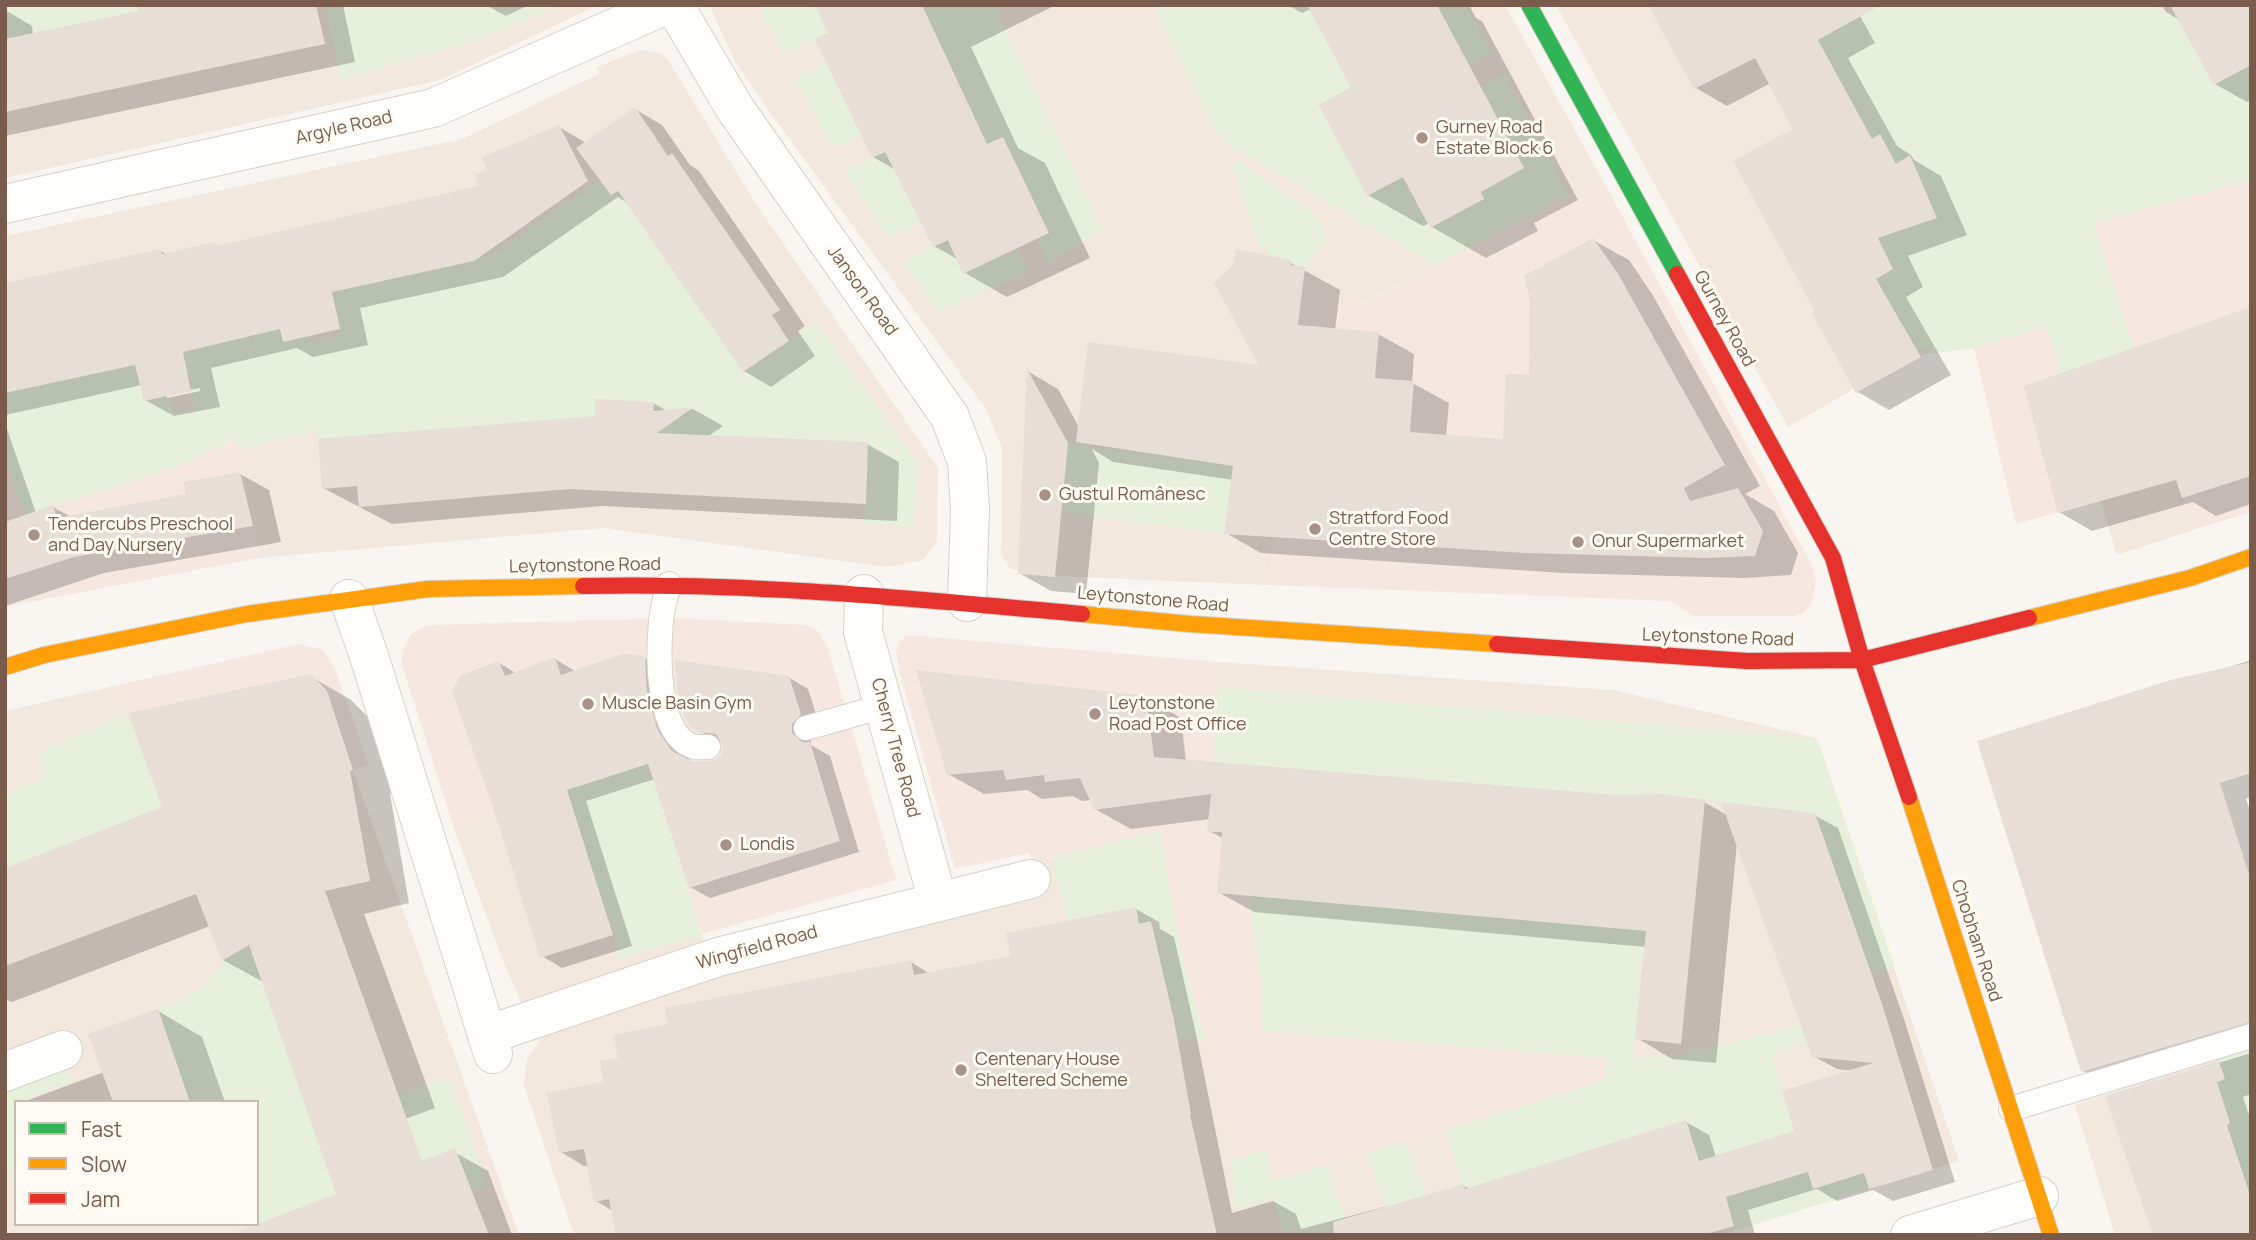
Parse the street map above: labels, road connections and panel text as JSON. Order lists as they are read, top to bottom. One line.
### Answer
{"streets":{"street":["Argyle Road","Janson Road","Gurney Road","Leytonstone Road","Cherry Tree Road","Chobham Road","Wingfield Road"]},"crossings":[["Janson Road","Leytonstone Road"],["Gurney Road","Leytonstone Road"],["Gurney Road","Chobham Road"],["Leytonstone Road","Cherry Tree Road"],["Leytonstone Road","Chobham Road"],["Leytonstone Road","Wingfield Road"],["Cherry Tree Road","Wingfield Road"]],"places":["Gurney Road Estate Block 6","Gustul Românesc","Stratford Food Centre Store","Tendercubs Preschool and Day Nursery","Onur Supermarket","Muscle Basin Gym","Leytonstone Road Post Office","Londis","Centenary House Sheltered Scheme"],"legend":["Fast","Slow","Jam"]}
